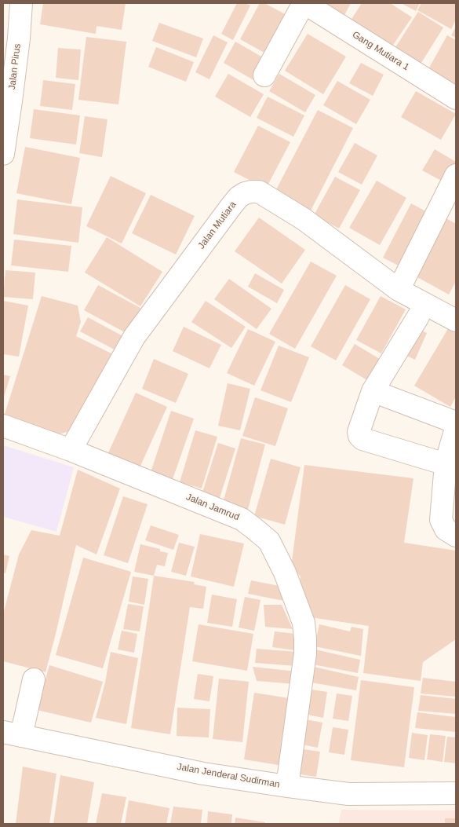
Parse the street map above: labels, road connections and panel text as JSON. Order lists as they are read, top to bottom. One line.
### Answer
{"streets":{"street":["Gang Mutiara 1","Jalan Pirus","Jalan Mutiara","Jalan Jamrud","Jalan Jenderal Sudirman"]},"crossings":[["Jalan Mutiara","Jalan Jamrud"],["Jalan Jamrud","Jalan Jenderal Sudirman"]]}
